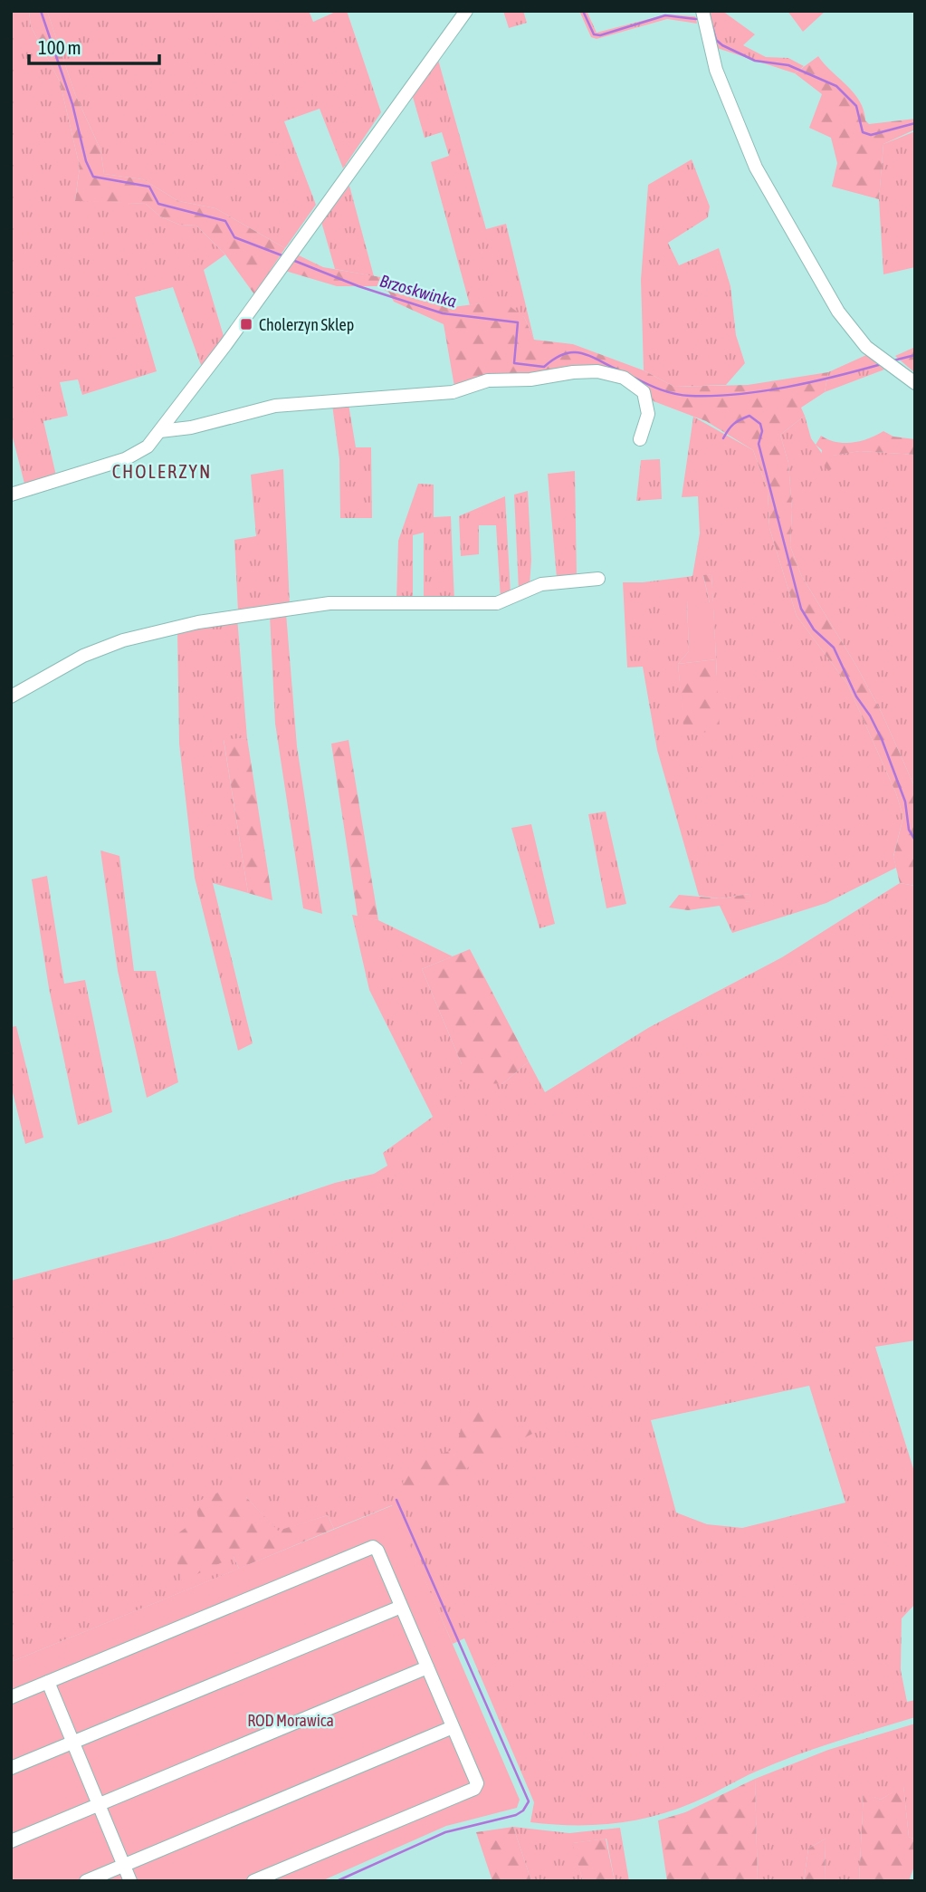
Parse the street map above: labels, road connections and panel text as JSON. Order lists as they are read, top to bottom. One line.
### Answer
{"districts":["CHOLERZYN"],"water":["Brzoskwinka"],"parks":["ROD Morawica"],"places":{"transit":["Cholerzyn Sklep"]},"scale_bar":"100 m"}
